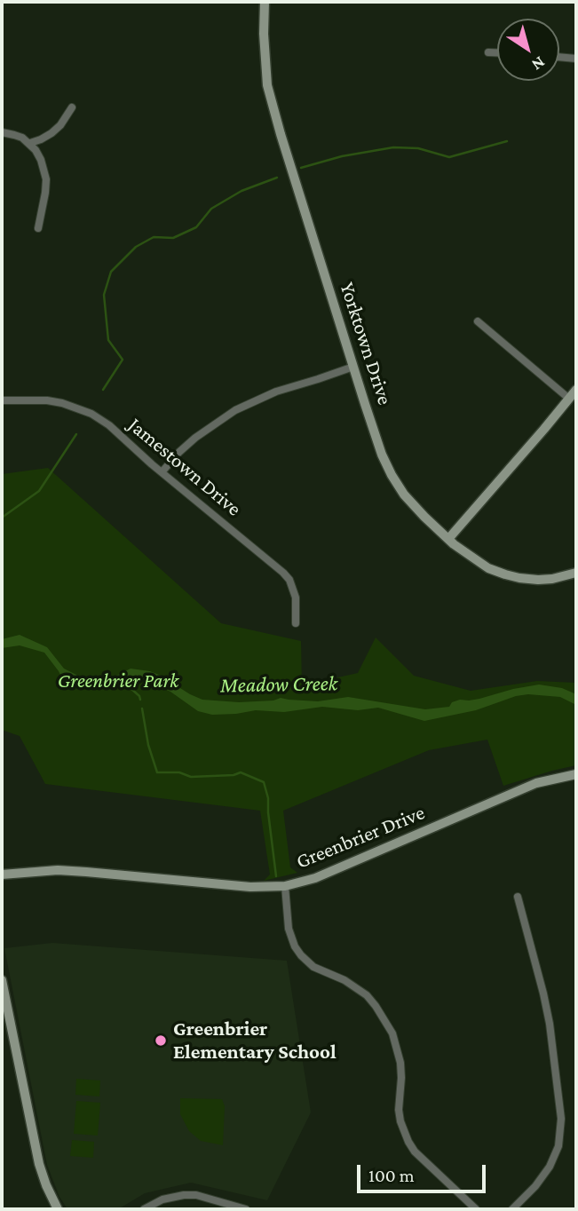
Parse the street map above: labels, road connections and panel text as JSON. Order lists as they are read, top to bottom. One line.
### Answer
{"streets":{"street":["Yorktown Drive","Jamestown Drive","Greenbrier Drive"]},"water":["Meadow Creek"],"parks":["Greenbrier Park"],"places":["Greenbrier Elementary School"],"scale_bar":"100 m","north":"bottom right"}
